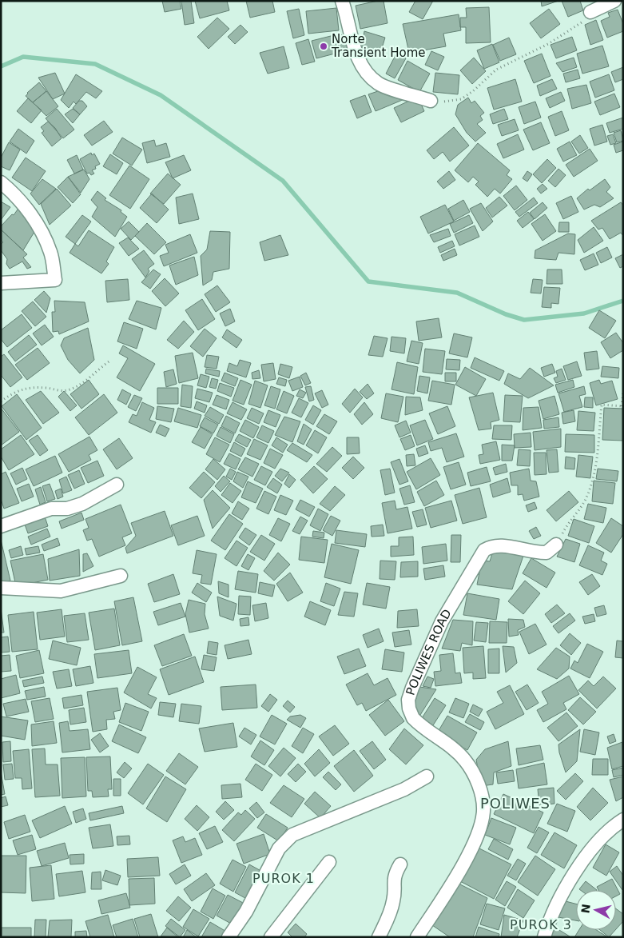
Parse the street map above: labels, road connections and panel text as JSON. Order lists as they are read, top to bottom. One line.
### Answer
{"streets":{"street":["POLIWES ROAD"]},"districts":["POLIWES","PUROK 1","PUROK 3"],"places":["Norte Transient Home"],"north":"left"}
